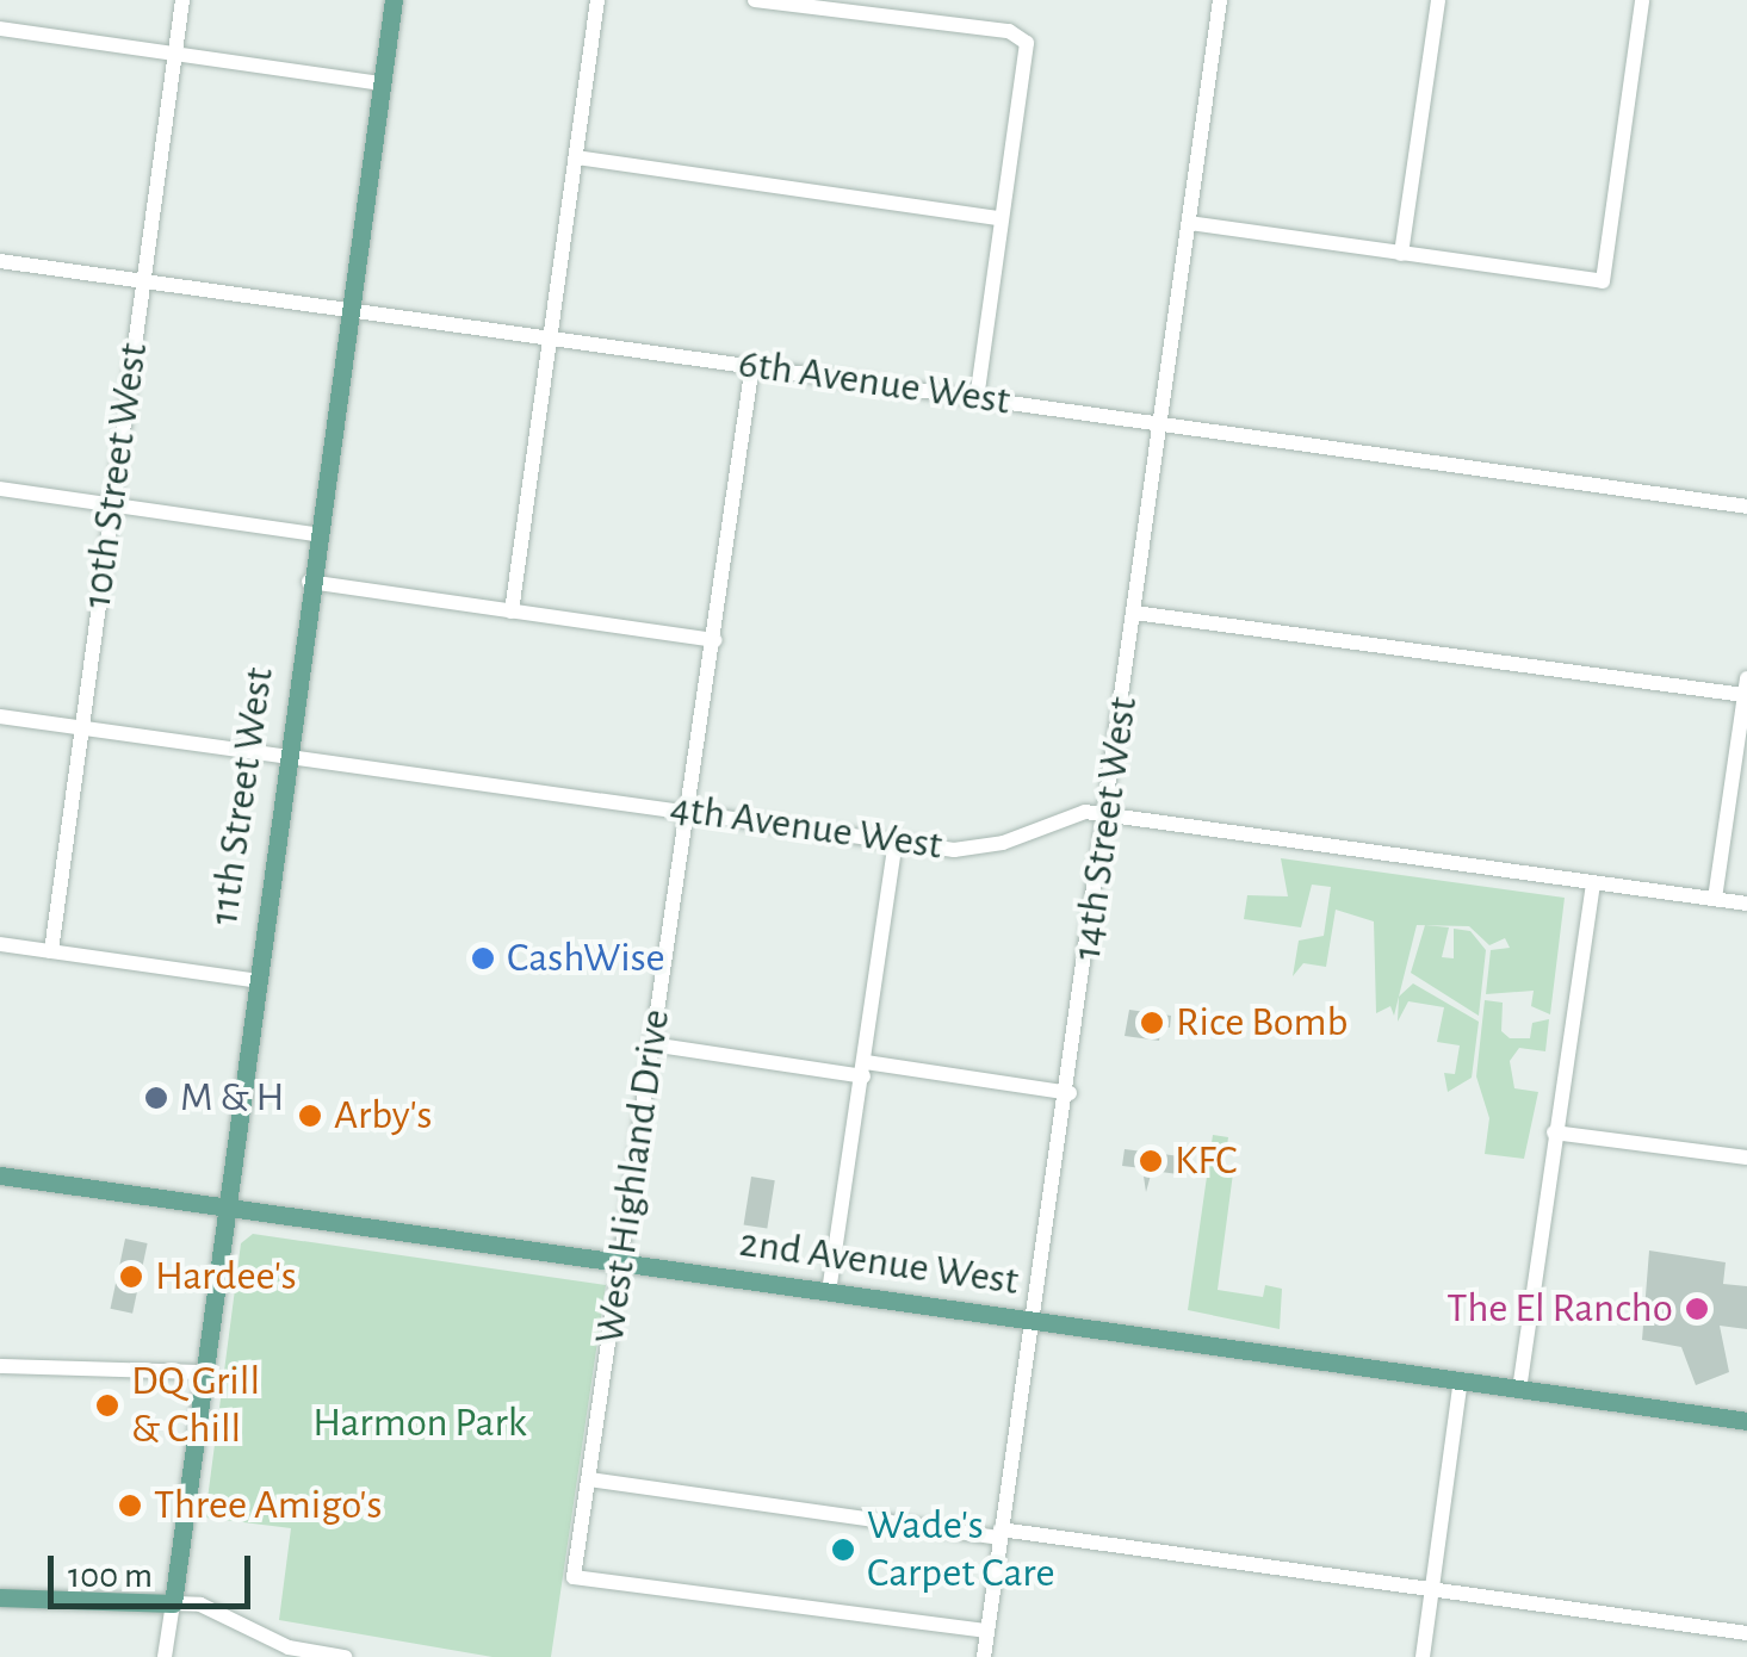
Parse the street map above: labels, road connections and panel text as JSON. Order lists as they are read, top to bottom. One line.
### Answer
{"streets":{"main road":["11th Street West","2nd Avenue West"],"street":["6th Avenue West","10th Street West","4th Avenue West","14th Street West","West Highland Drive"]},"crossings":[["6th Avenue West","10th Street West"],["6th Avenue West","11th Street West"],["6th Avenue West","14th Street West"],["6th Avenue West","West Highland Drive"],["10th Street West","4th Avenue West"],["11th Street West","4th Avenue West"],["11th Street West","2nd Avenue West"],["4th Avenue West","14th Street West"],["4th Avenue West","West Highland Drive"],["14th Street West","West Highland Drive"],["14th Street West","2nd Avenue West"],["West Highland Drive","2nd Avenue West"]],"parks":["Harmon Park"],"places":["CashWise","Rice Bomb","M & H","Arby's","KFC","Hardee's","The El Rancho","DQ Grill & Chill","Three Amigo's","Wade's Carpet Care"],"scale_bar":"100 m"}
